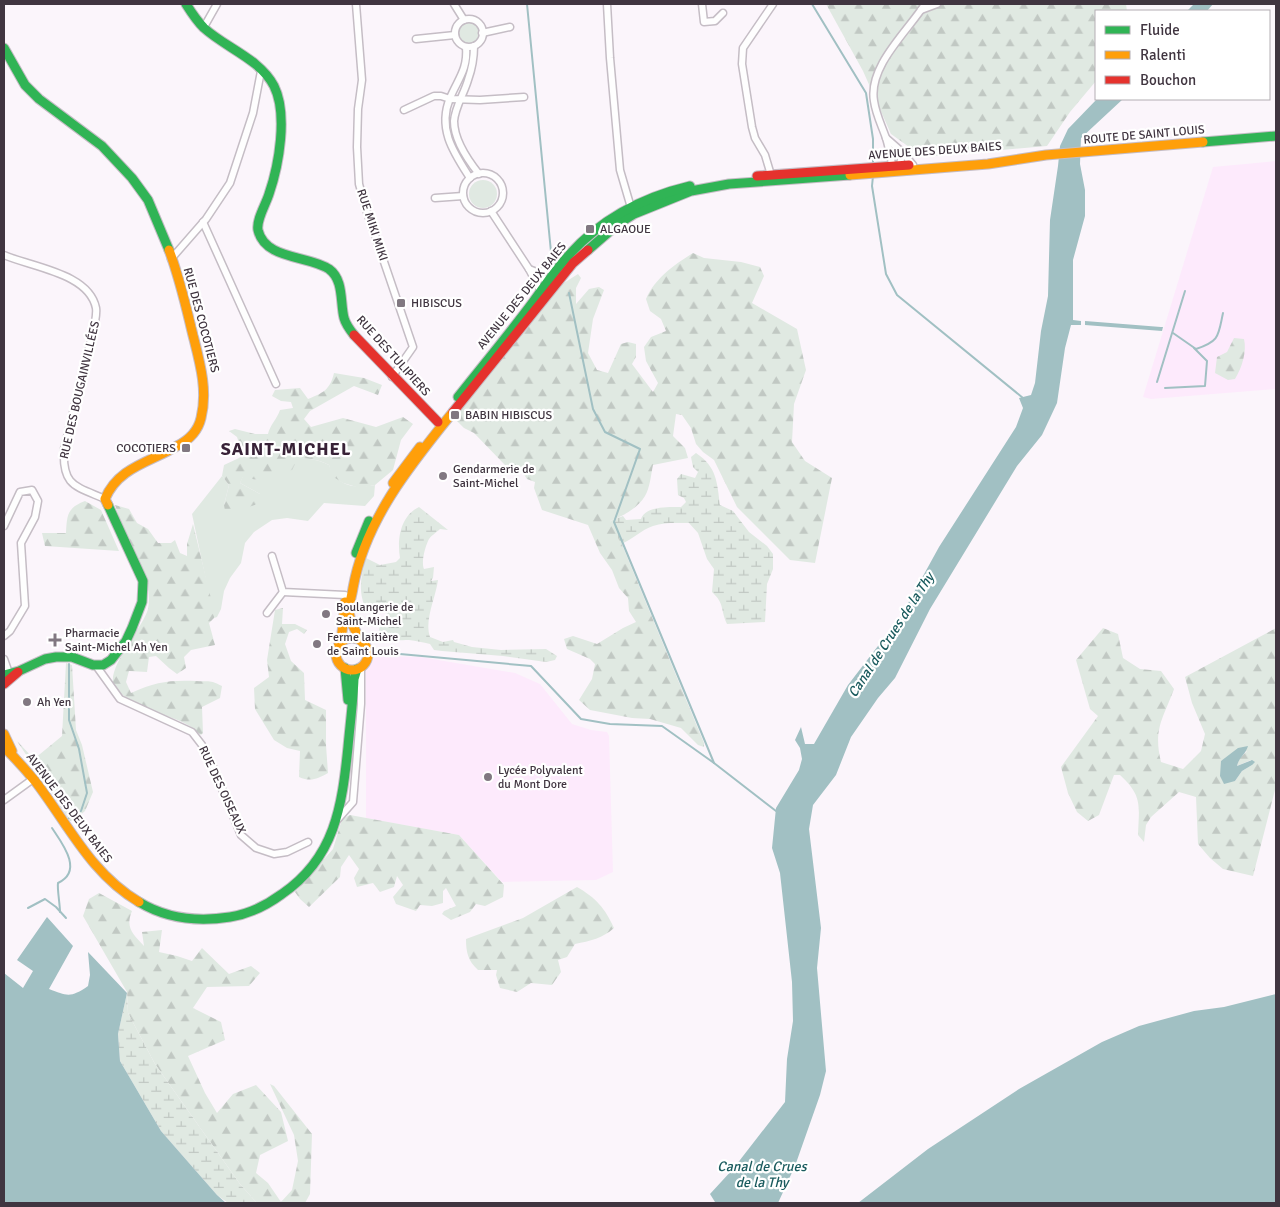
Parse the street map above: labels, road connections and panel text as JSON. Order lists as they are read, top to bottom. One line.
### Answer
{"streets":{"main road":["ROUTE DE SAINT LOUIS","AVENUE DES DEUX BAIES","RUE DES COCOTIERS","RUE DES TULIPIERS"],"street":["RUE MIKI MIKI","RUE DES BOUGAINVILLÉES","RUE DES OISEAUX"]},"crossings":[["ROUTE DE SAINT LOUIS","AVENUE DES DEUX BAIES"],["AVENUE DES DEUX BAIES","RUE DES TULIPIERS"],["RUE MIKI MIKI","RUE DES TULIPIERS"],["RUE DES COCOTIERS","RUE DES BOUGAINVILLÉES"]],"districts":["SAINT-MICHEL"],"water":["Canal de Crues de la Thy"],"places":{"transit":["ALGAOUE","HIBISCUS","BABIN HIBISCUS","COCOTIERS"],"other":["Gendarmerie de Saint-Michel","Boulangerie de Saint-Michel","Ferme laitière de Saint Louis","Ah Yen","Lycée Polyvalent du Mont Dore"],"health":["Pharmacie Saint-Michel Ah Yen"]},"legend":["Fluide","Ralenti","Bouchon"]}
